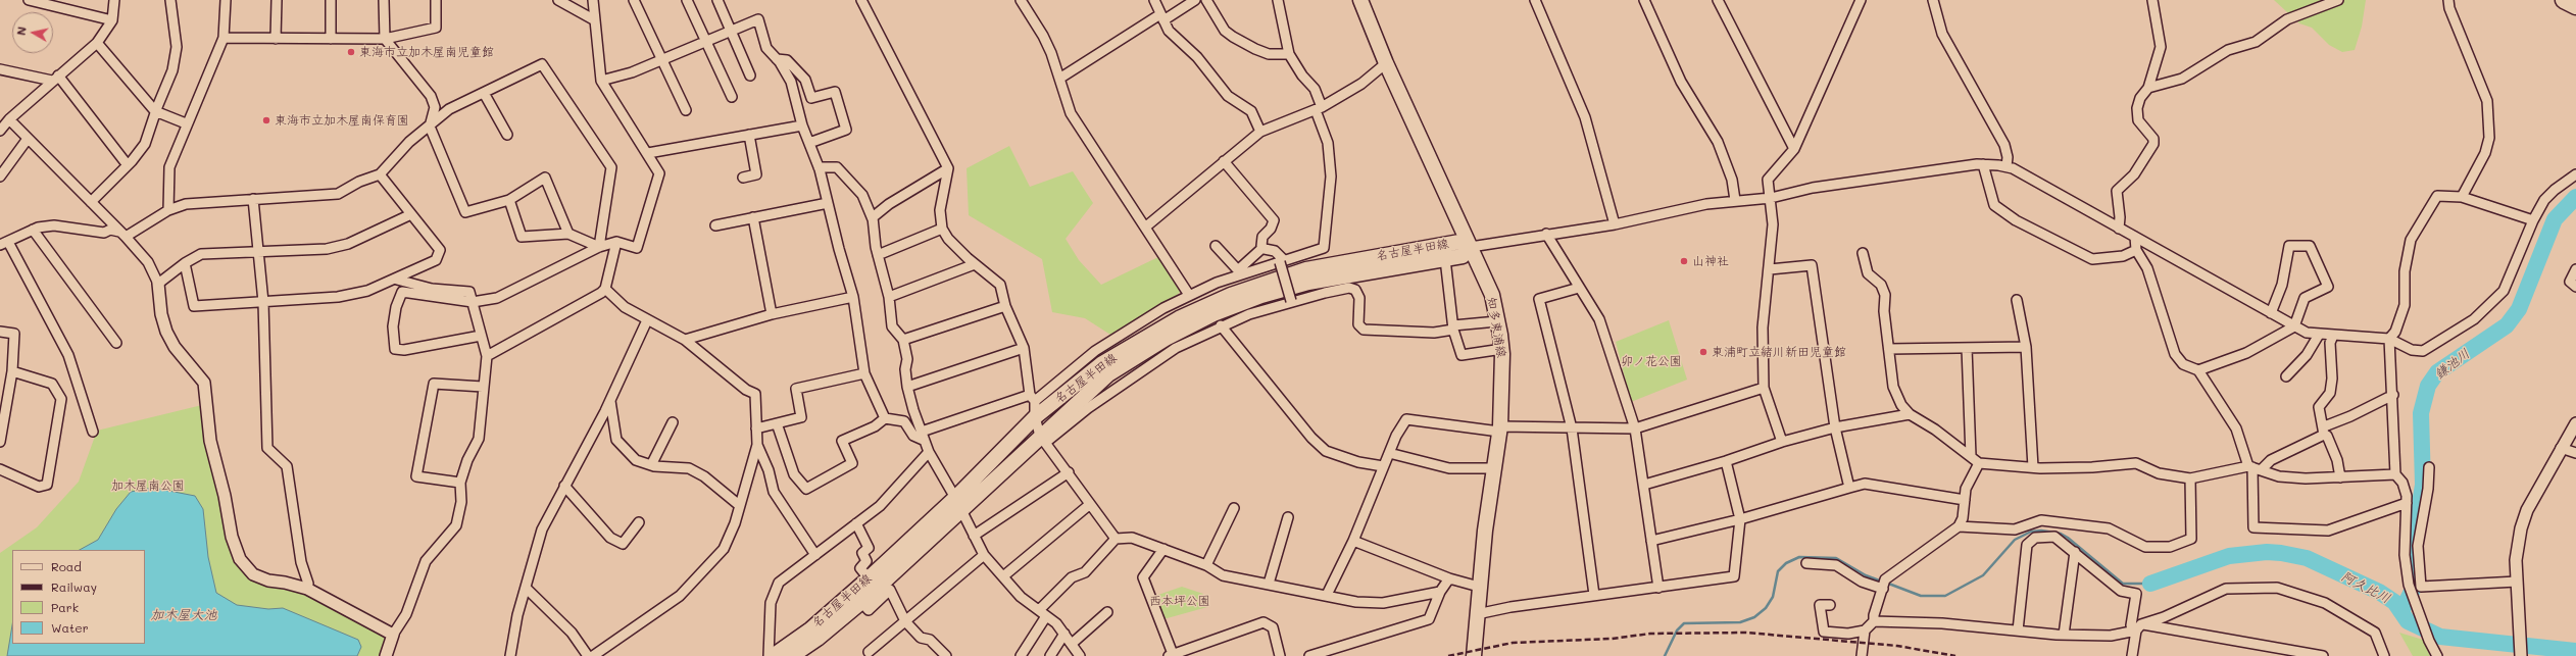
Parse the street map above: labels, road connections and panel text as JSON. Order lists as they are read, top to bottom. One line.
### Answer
{"streets":{"main road":["名古屋半田線","知多東浦線"]},"crossings":[["名古屋半田線","知多東浦線"]],"water":["鎌池川","阿久比川","加木屋大池"],"parks":["卯ノ花公園","加木屋南公園","西本坪公園"],"places":["東海市立加木屋南児童館","東海市立加木屋南保育園","山神社","東浦町立緒川新田児童館"],"legend":["Road","Railway","Park","Water"],"north":"left"}
